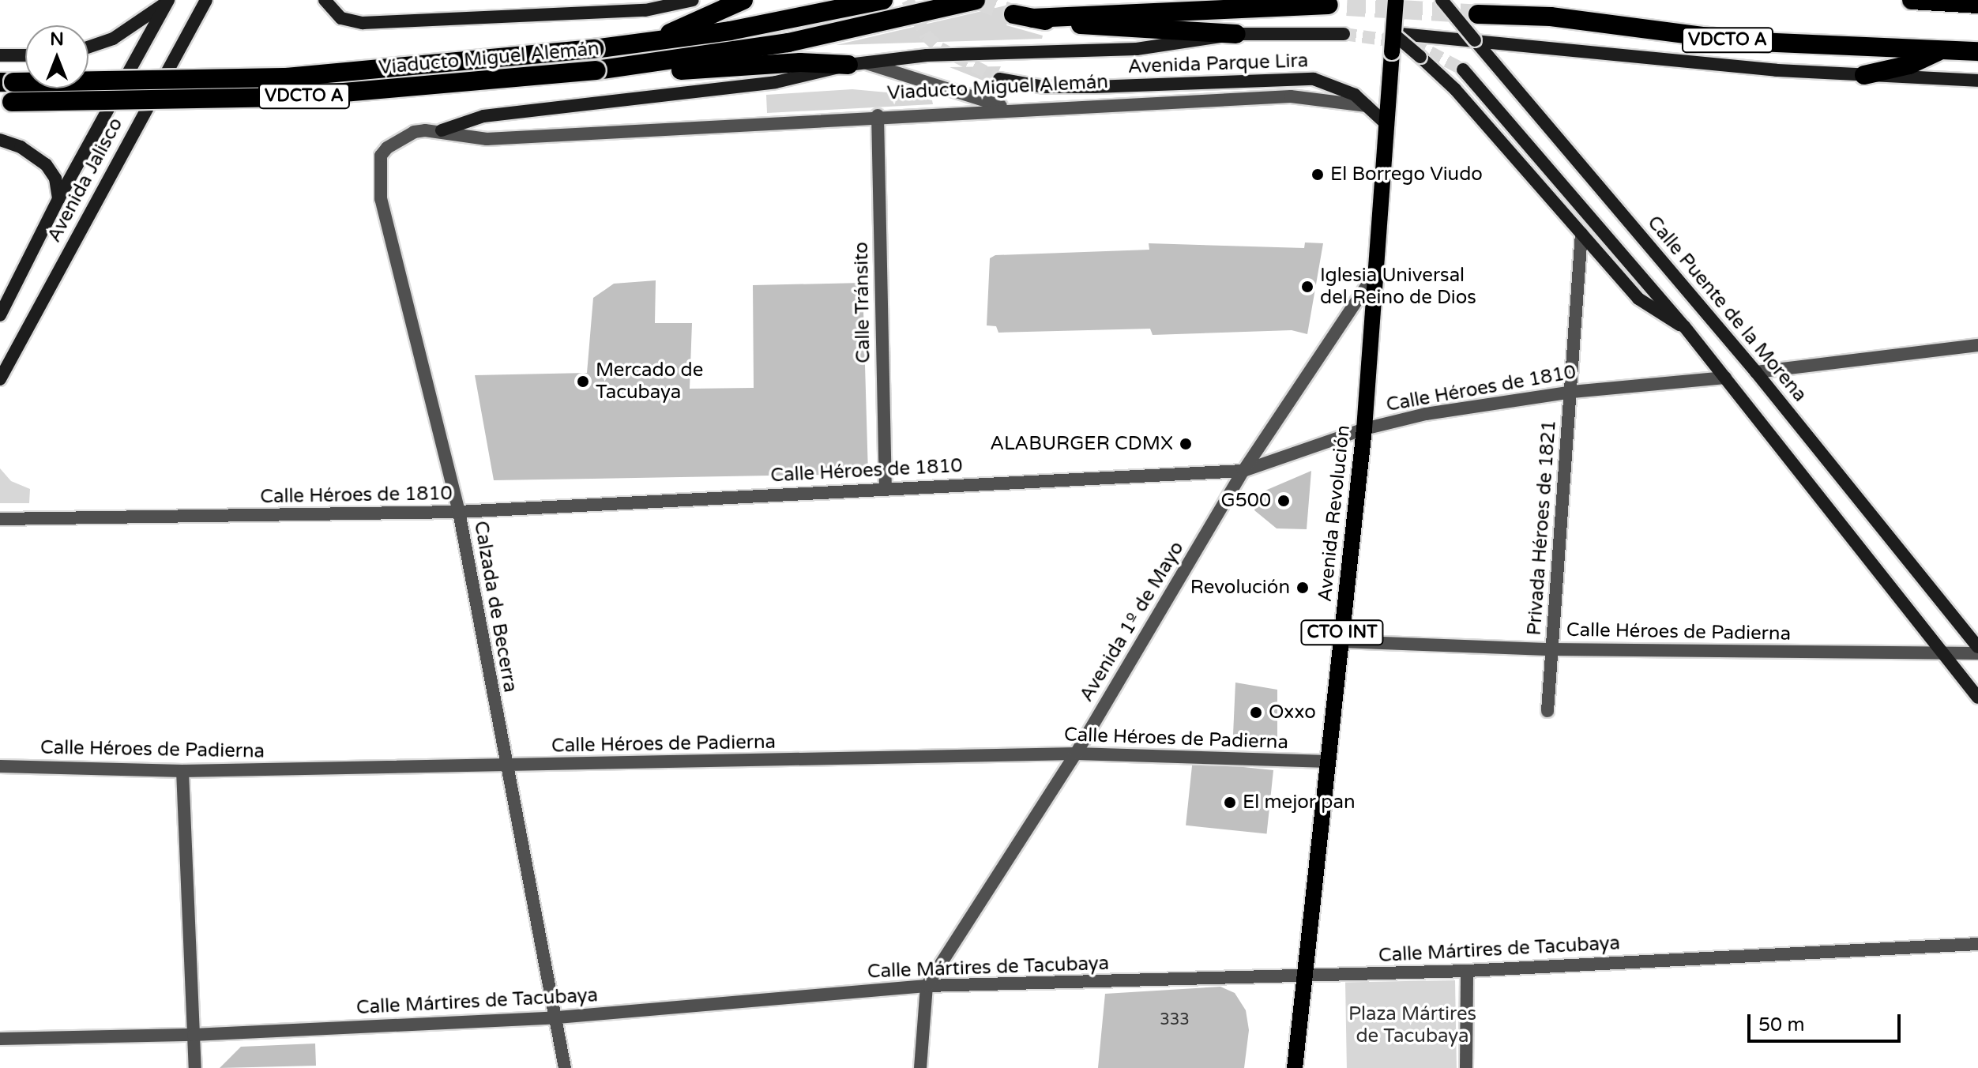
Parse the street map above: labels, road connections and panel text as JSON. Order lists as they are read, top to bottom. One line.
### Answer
{"streets":{"highway":["VDCTO A","Viaducto Miguel Alemán"],"main road":["Avenida Parque Lira","Avenida Jalisco","Calle Puente de la Morena","Avenida Revolución","CTO INT"],"street":["Calle Tránsito","Calle Héroes de 1810","Privada Héroes de 1821","Calzada de Becerra","Avenida 1º de Mayo","Calle Héroes de Padierna","Calle Mártires de Tacubaya"]},"crossings":[["Viaducto Miguel Alemán","Avenida Parque Lira"],["Viaducto Miguel Alemán","Calle Tránsito"],["Viaducto Miguel Alemán","Calzada de Becerra"],["Avenida Parque Lira","Avenida Revolución"],["Calle Tránsito","Calle Héroes de 1810"],["Calle Héroes de 1810","Avenida Revolución"],["Calle Héroes de 1810","Privada Héroes de 1821"],["Calle Héroes de 1810","Calzada de Becerra"],["Calle Héroes de 1810","Avenida 1º de Mayo"],["Avenida Revolución","Avenida 1º de Mayo"],["Avenida Revolución","Calle Héroes de Padierna"],["Avenida Revolución","Calle Mártires de Tacubaya"],["Privada Héroes de 1821","Calle Héroes de Padierna"],["Calzada de Becerra","Calle Héroes de Padierna"],["Calzada de Becerra","Calle Mártires de Tacubaya"],["Avenida 1º de Mayo","Calle Héroes de Padierna"],["Avenida 1º de Mayo","Calle Mártires de Tacubaya"]],"parks":["Plaza Mártires de Tacubaya"],"places":["El Borrego Viudo","Iglesia Universal del Reino de Dios","Mercado de Tacubaya","ALABURGER CDMX","G500","Revolución","Oxxo","El mejor pan"],"house_numbers":["333"],"scale_bar":"50 m","north":"top"}
